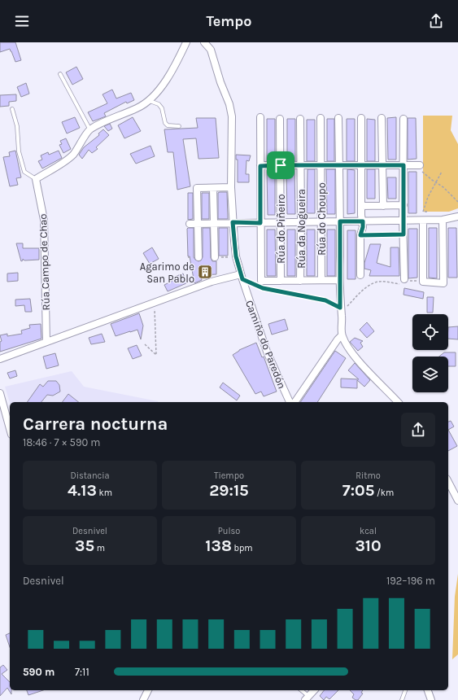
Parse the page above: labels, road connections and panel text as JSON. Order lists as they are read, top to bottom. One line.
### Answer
{"streets":{"street":["Rúa do Choupo","Rúa do Piñeiro","Rúa da Nogueira","Rúa Campo de Chao","Camiño do Paredón"]},"places":{"building":["Agarimo de San Pablo"]},"page":{"header":"Tempo","heading":["Carrera nocturna","18:46 · 7 × 590 m"],"stats":[["Distancia","4.13 km"],["Tiempo","29:15"],["Ritmo","7:05 /km"],["Desnivel","35 m"],["Pulso","138 bpm"],["kcal","310"]],"chart":["Desnivel","192–196 m"],"list":[{"name":"590 m","note":"7:11"}]}}
